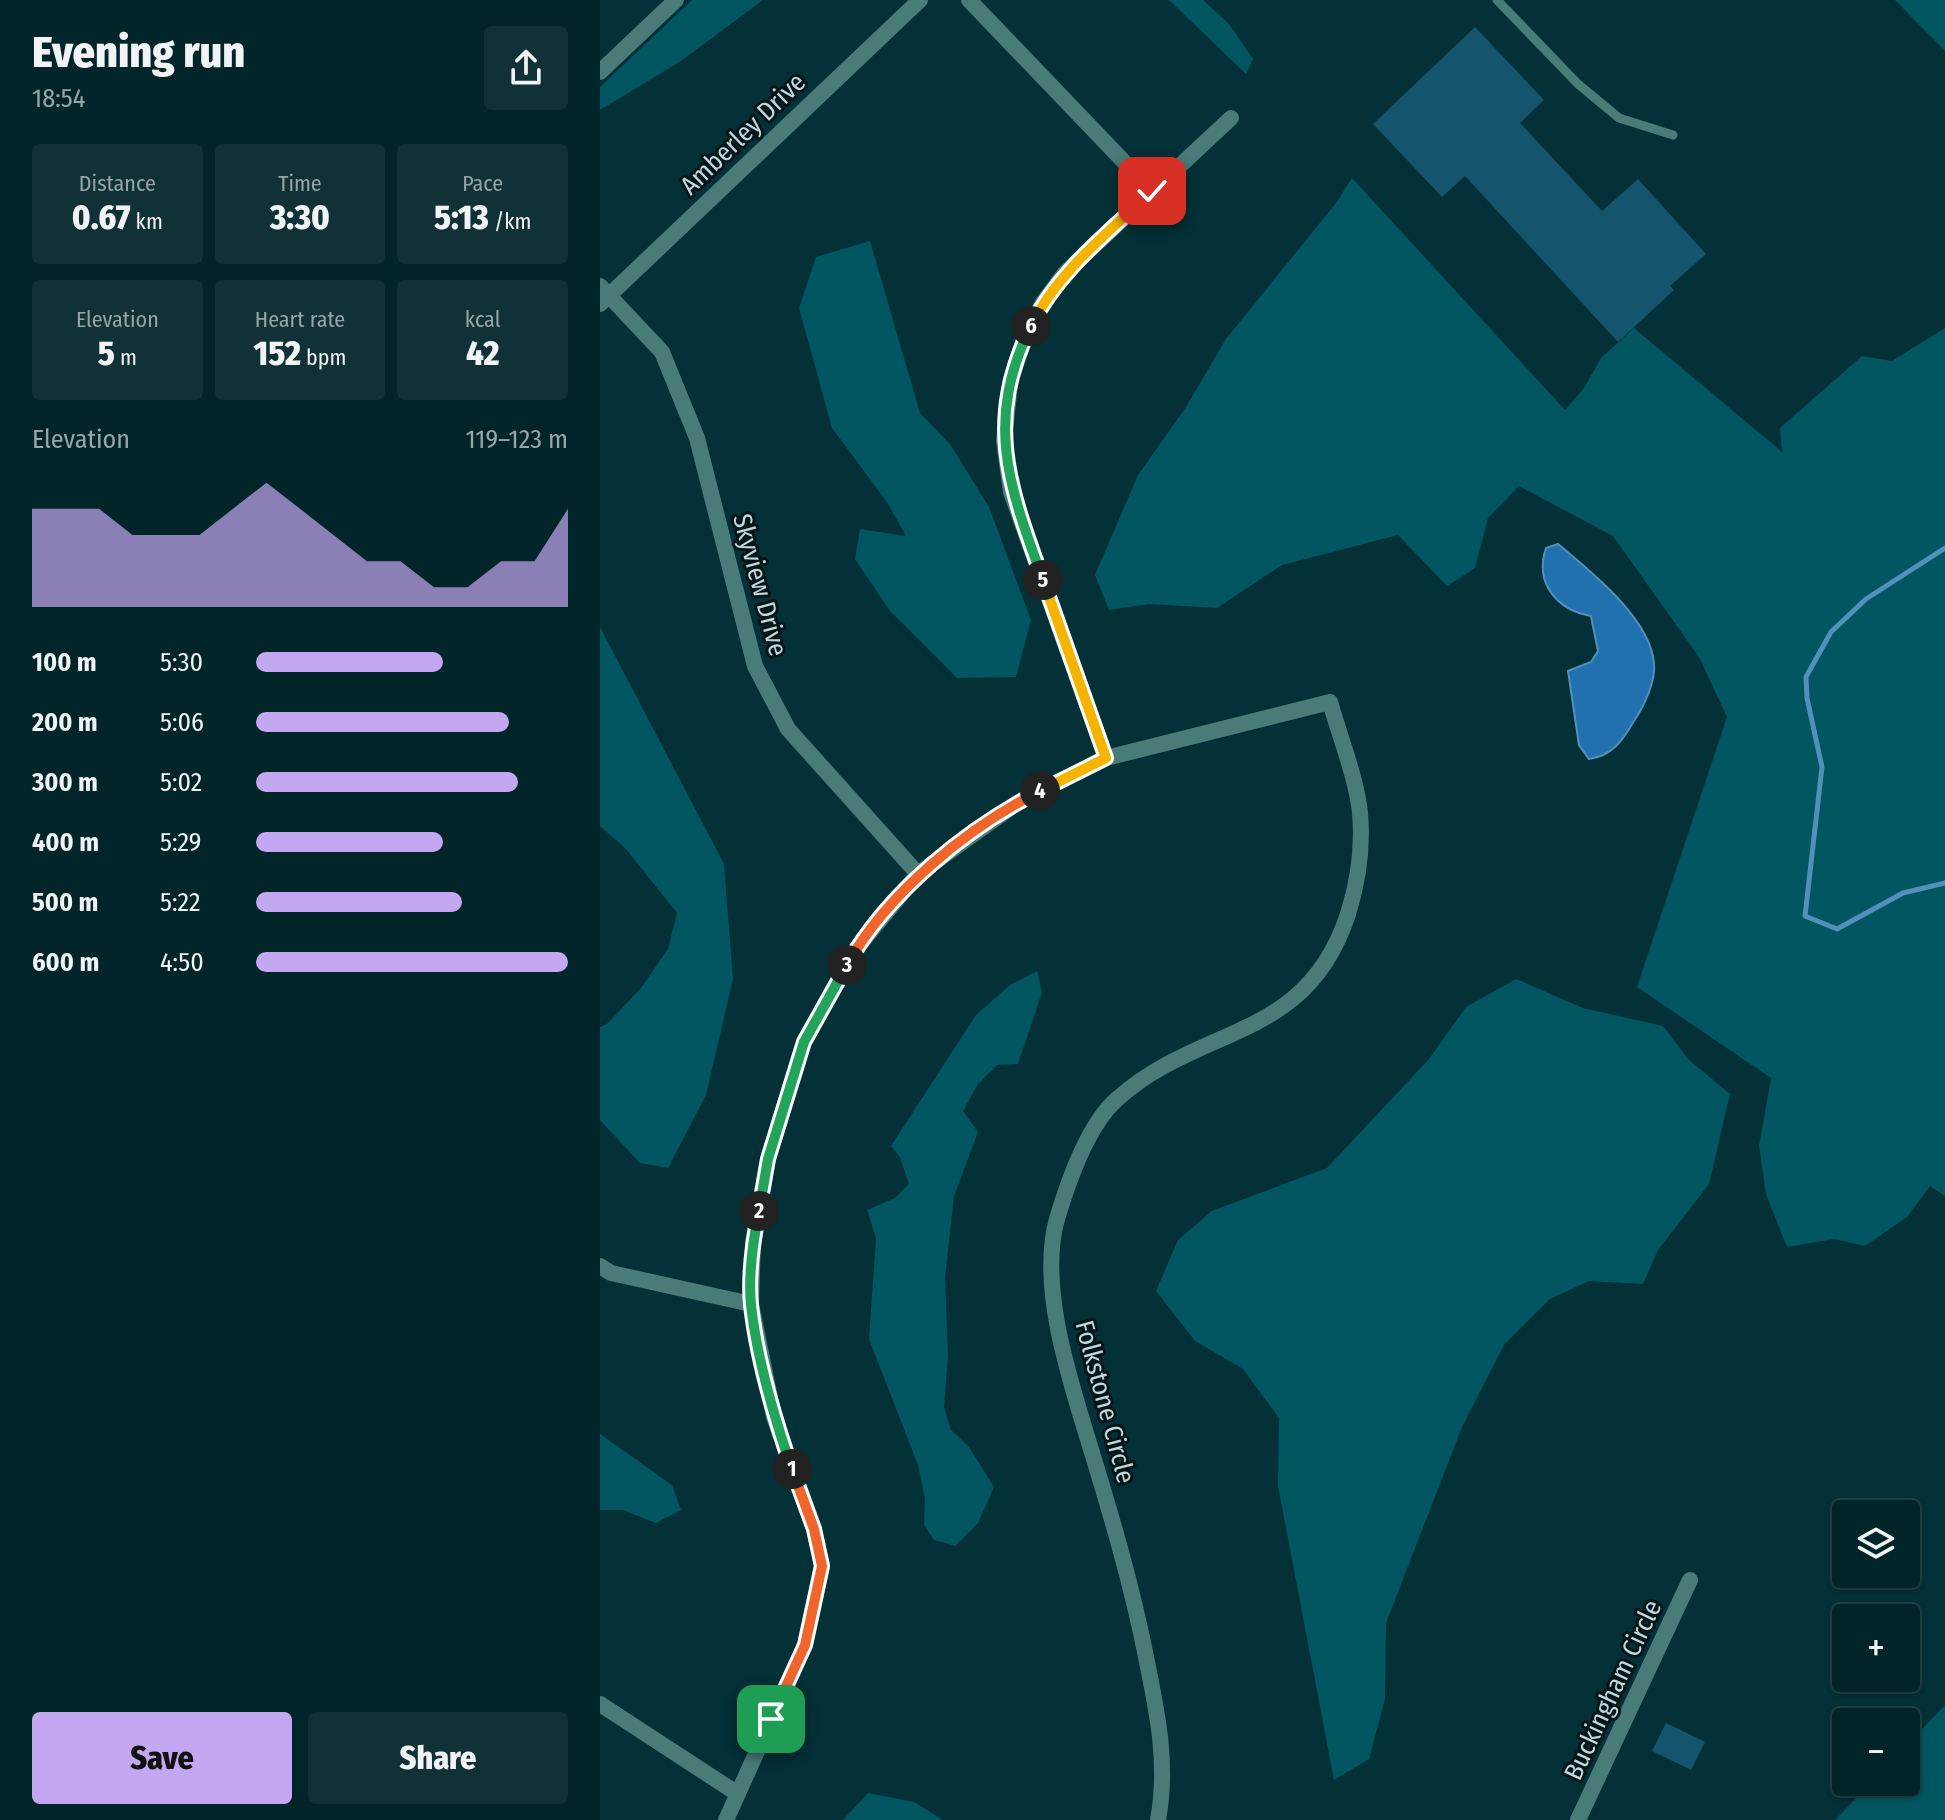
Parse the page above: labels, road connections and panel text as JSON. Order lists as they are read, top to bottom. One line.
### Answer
{"streets":{"street":["Amberley Drive","Skyview Drive","Folkstone Circle","Buckingham Circle"]},"crossings":[["Amberley Drive","Skyview Drive"]],"page":{"heading":["Evening run","18:54"],"stats":[["Distance","0.67 km"],["Time","3:30"],["Pace","5:13 /km"],["Elevation","5 m"],["Heart rate","152 bpm"],["kcal","42"]],"pins":["6","5","4","3","2","1"],"chart":["Elevation","119–123 m"],"list":[{"name":"100 m","note":"5:30"},{"name":"200 m","note":"5:06"},{"name":"300 m","note":"5:02"},{"name":"400 m","note":"5:29"},{"name":"500 m","note":"5:22"},{"name":"600 m","note":"4:50"}],"map_buttons":["+","−"],"buttons":["Save","Share"]}}
